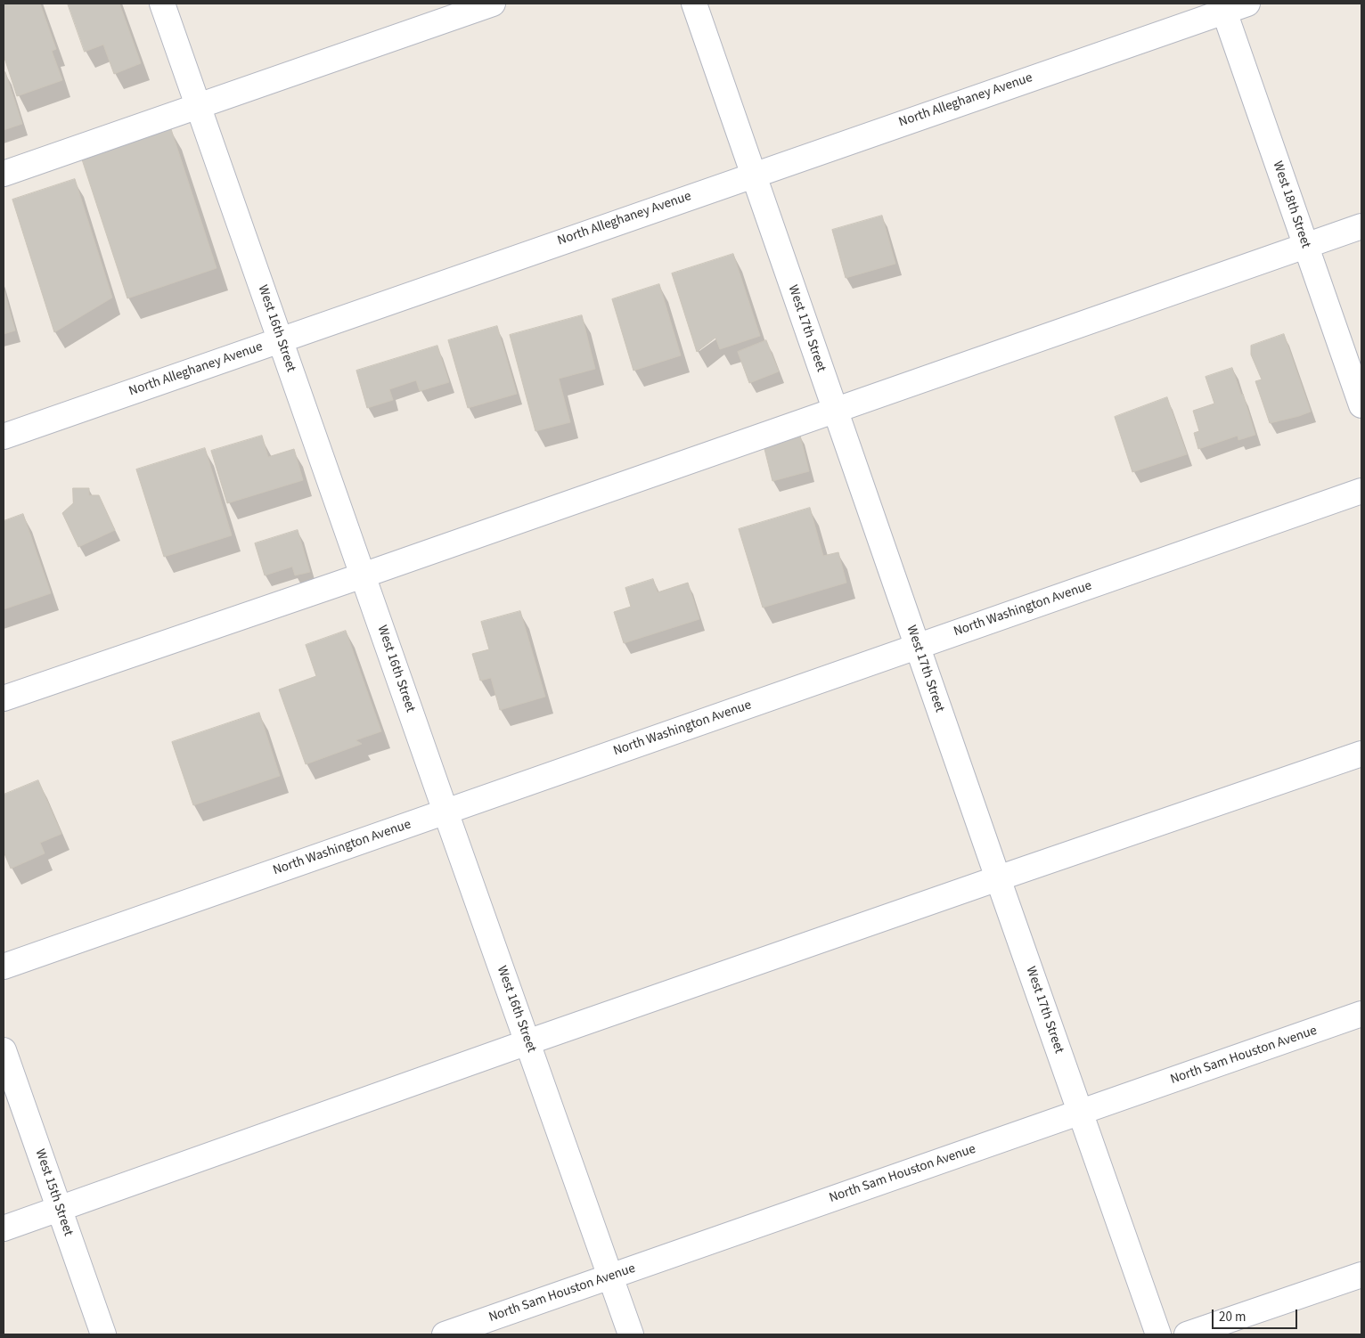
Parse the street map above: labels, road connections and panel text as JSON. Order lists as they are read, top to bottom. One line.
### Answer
{"streets":{"street":["North Alleghaney Avenue","West 18th Street","West 16th Street","West 17th Street","North Washington Avenue","North Sam Houston Avenue","West 15th Street"]},"crossings":[["North Alleghaney Avenue","West 18th Street"],["North Alleghaney Avenue","West 16th Street"],["North Alleghaney Avenue","West 17th Street"],["West 16th Street","North Washington Avenue"],["West 16th Street","North Sam Houston Avenue"],["West 17th Street","North Washington Avenue"],["West 17th Street","North Sam Houston Avenue"]],"scale_bar":"20 m"}
